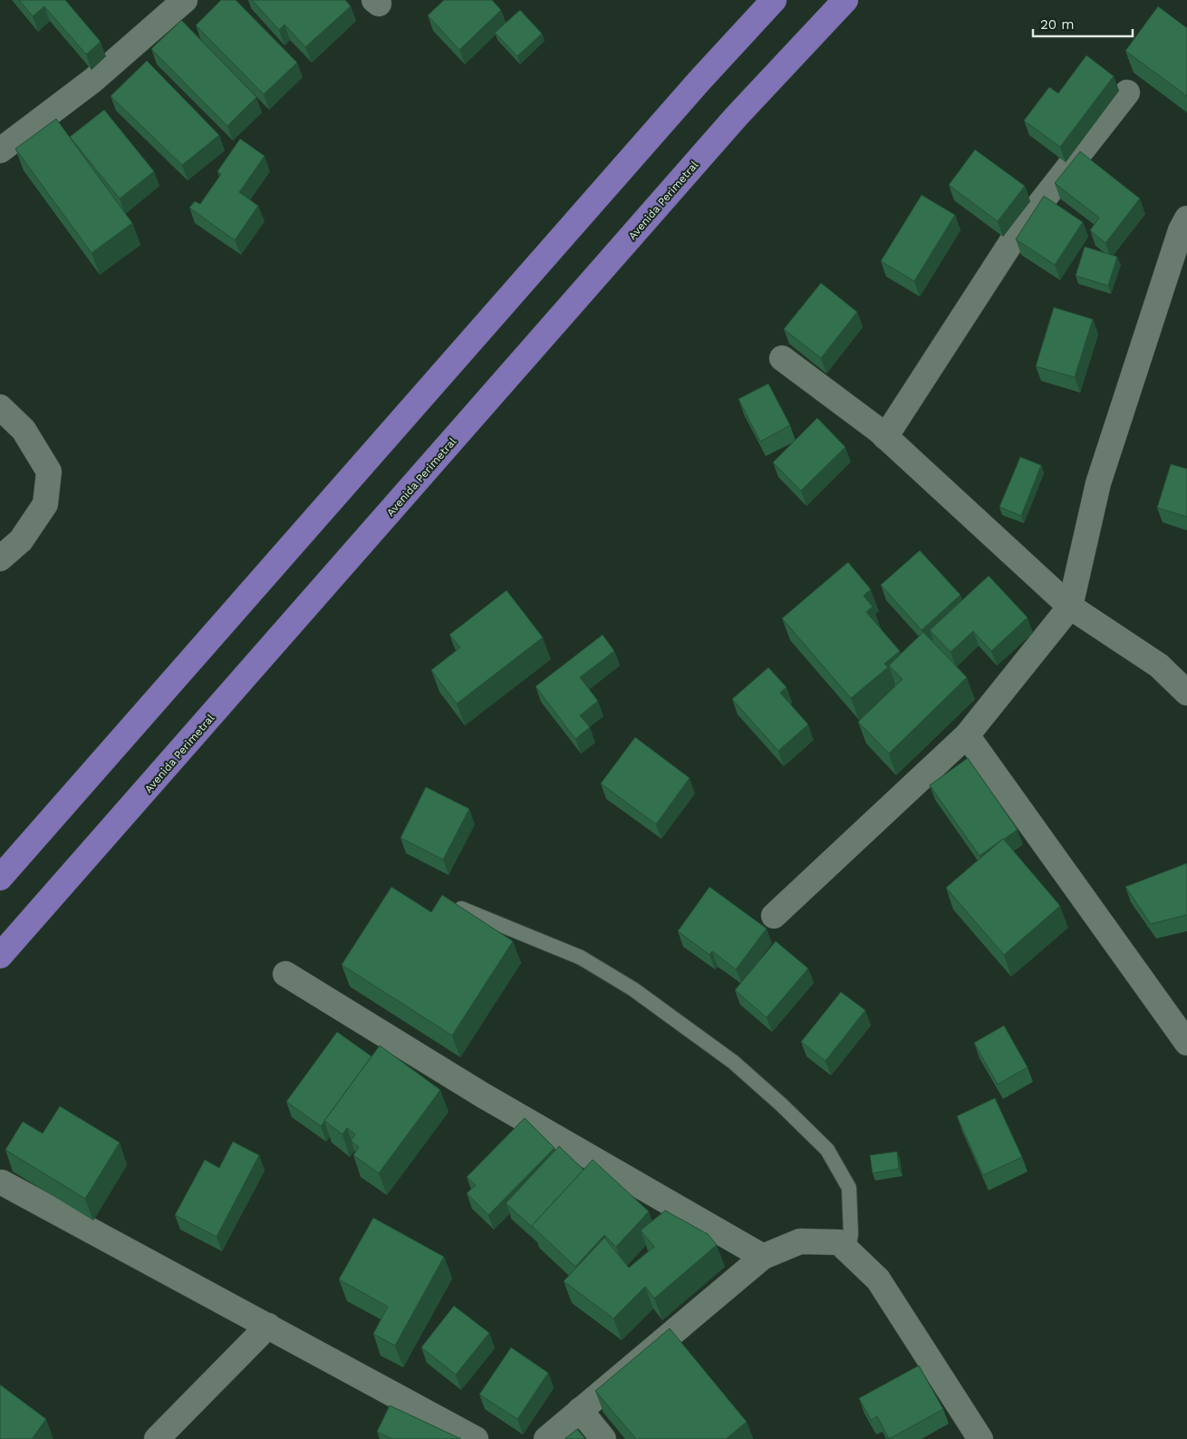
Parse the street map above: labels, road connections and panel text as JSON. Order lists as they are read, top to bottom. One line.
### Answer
{"streets":{"main road":["Avenida Perimetral"]},"scale_bar":"20 m"}
